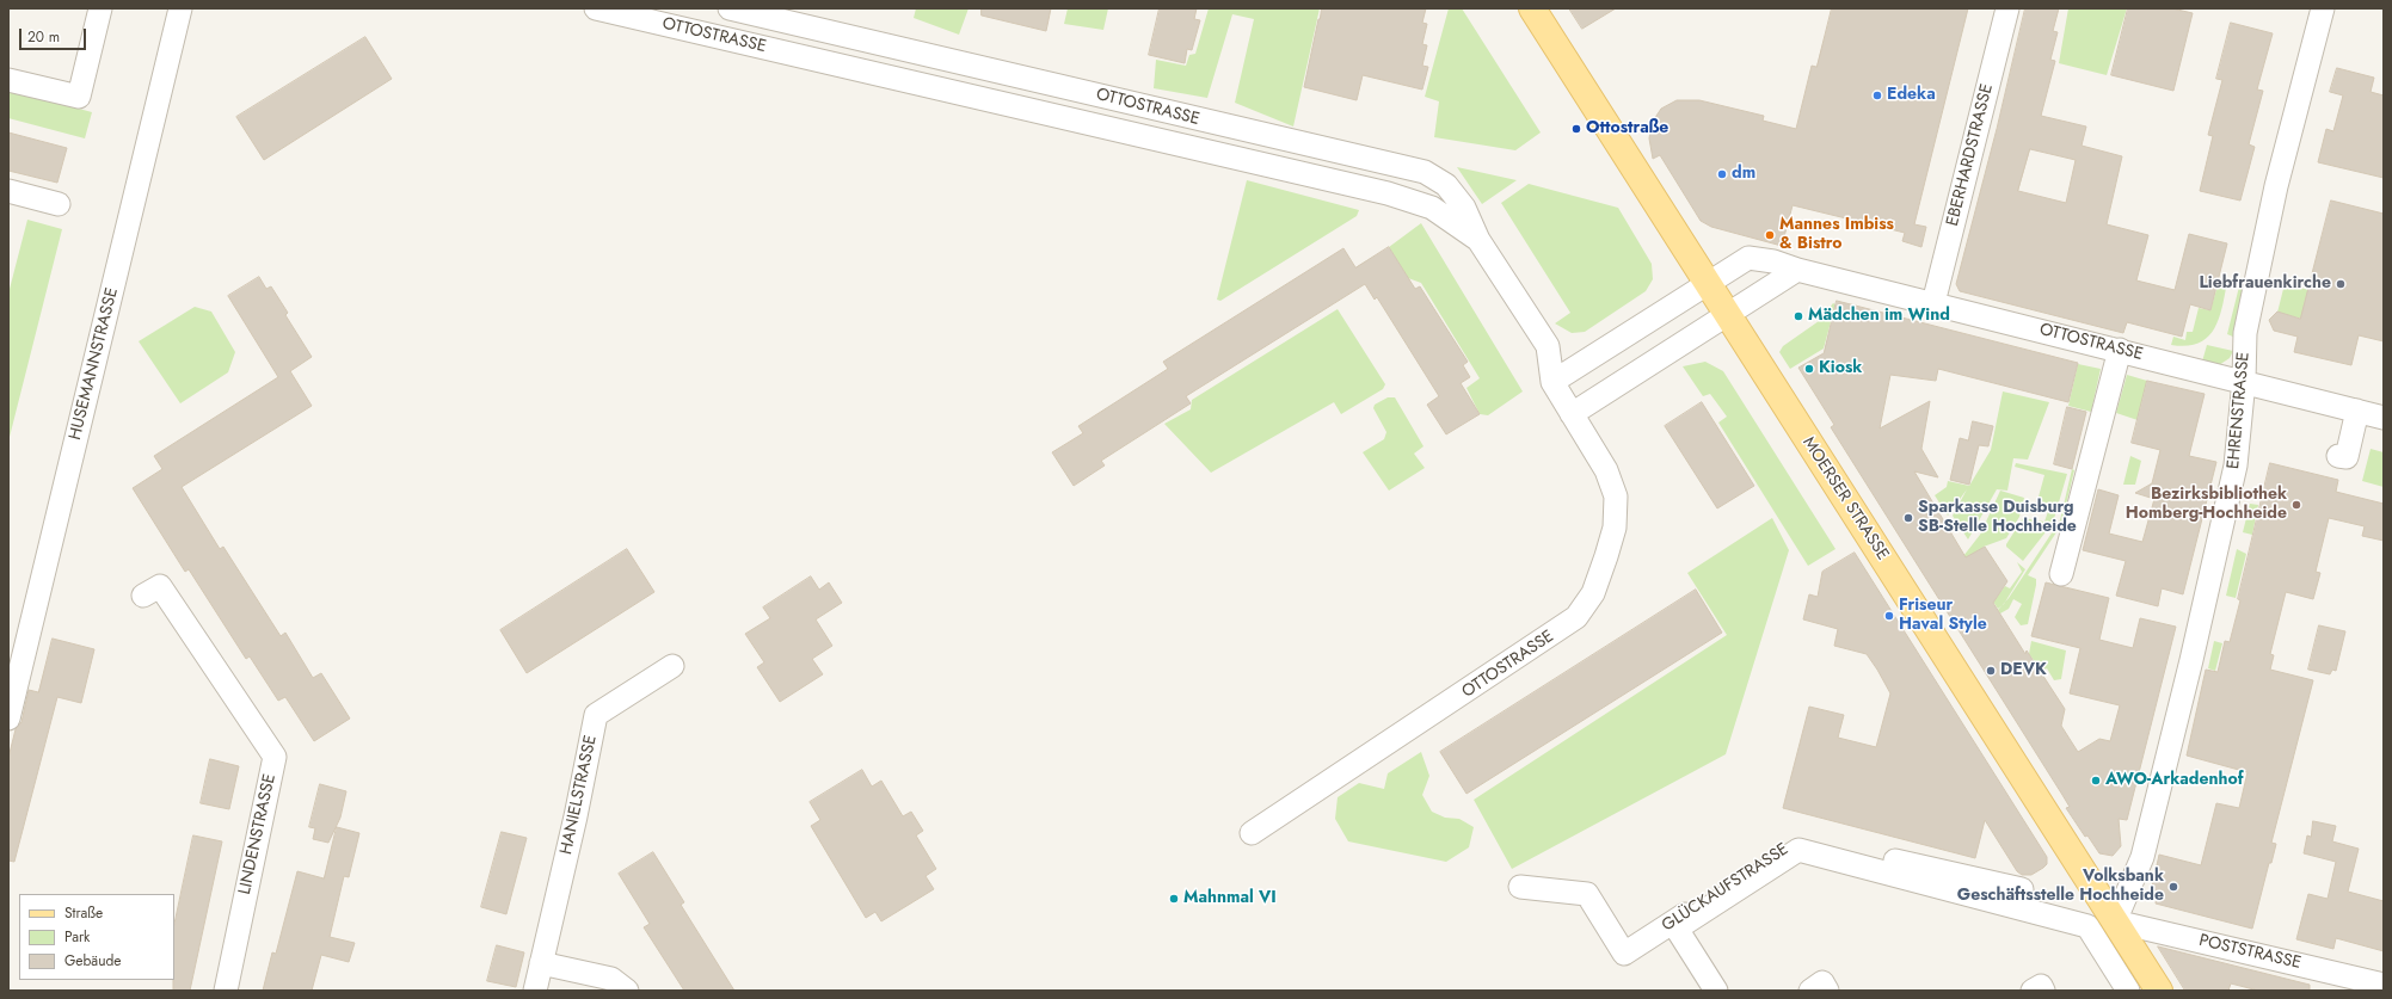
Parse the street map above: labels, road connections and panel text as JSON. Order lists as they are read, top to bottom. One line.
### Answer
{"streets":{"main road":["MOERSER STRASSE"],"street":["OTTOSTRASSE","EBERHARDSTRASSE","HUSEMANNSTRASSE","EHRENSTRASSE","HANIELSTRASSE","LINDENSTRASSE","GLÜCKAUFSTRASSE","POSTSTRASSE"]},"crossings":[["OTTOSTRASSE","EBERHARDSTRASSE"],["OTTOSTRASSE","EHRENSTRASSE"],["OTTOSTRASSE","MOERSER STRASSE"],["EHRENSTRASSE","MOERSER STRASSE"],["EHRENSTRASSE","POSTSTRASSE"],["MOERSER STRASSE","POSTSTRASSE"]],"places":["Edeka","Ottostraße","dm","Mannes Imbiss & Bistro","Liebfrauenkirche","Mädchen im Wind","Kiosk","Bezirksbibliothek Homberg-Hochheide","Sparkasse Duisburg SB-Stelle Hochheide","Friseur Haval Style","DEVK","AWO-Arkadenhof","Volksbank Geschäftsstelle Hochheide","Mahnmal VI"],"legend":["Straße","Park","Gebäude"],"scale_bar":"20 m"}
